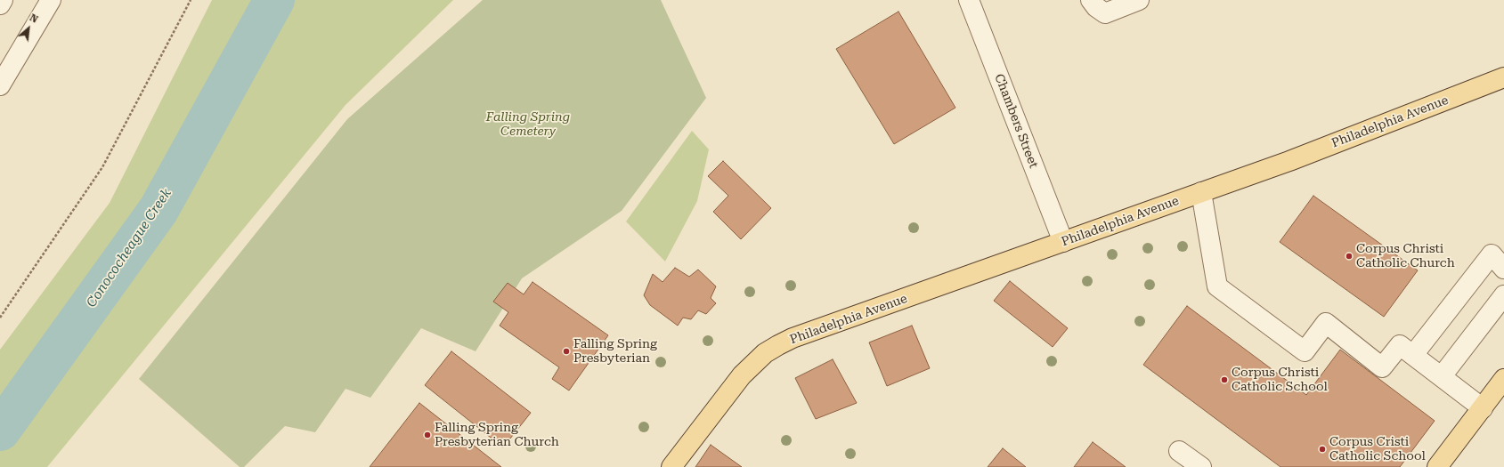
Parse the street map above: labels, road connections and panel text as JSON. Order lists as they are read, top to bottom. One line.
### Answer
{"streets":{"main road":["Philadelphia Avenue"],"street":["Chambers Street"]},"crossings":[["Chambers Street","Philadelphia Avenue"]],"water":["Conococheague Creek"],"parks":["Falling Spring Cemetery"],"places":["Corpus Christi Catholic Church","Falling Spring Presbyterian","Corpus Christi Catholic School","Falling Spring Presbyterian Church","Corpus Cristi Catholic School"],"north":"top right"}
